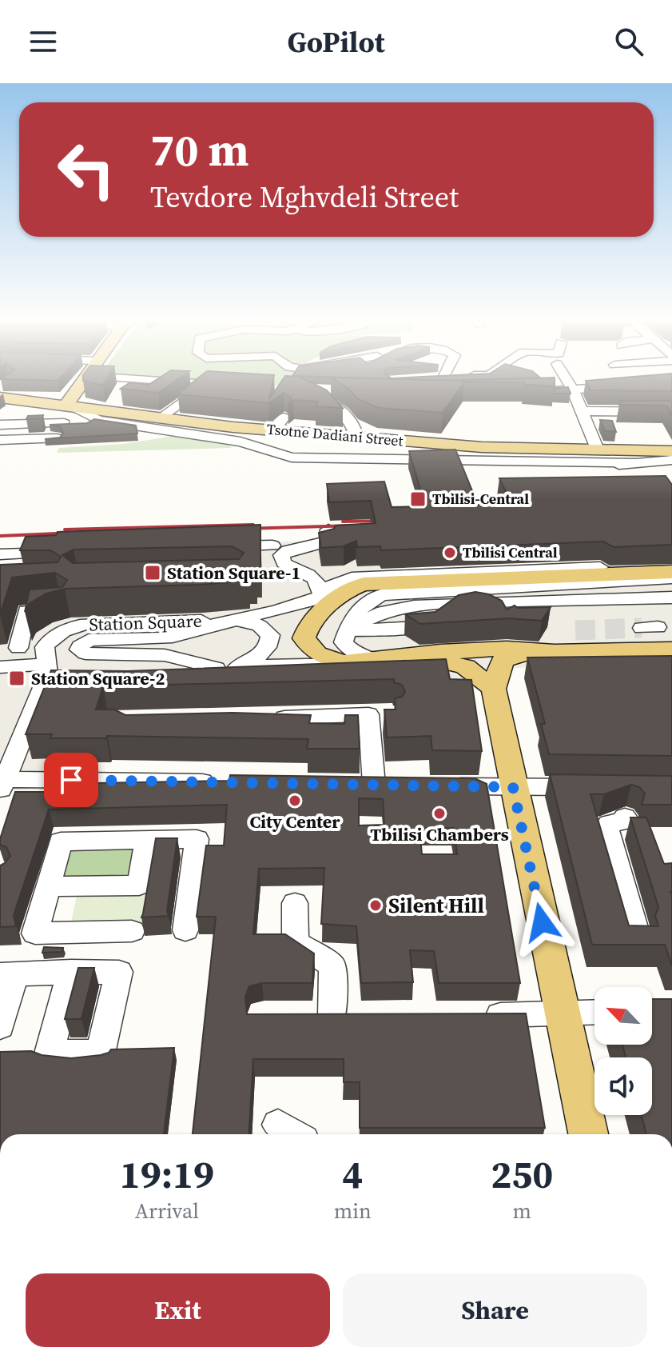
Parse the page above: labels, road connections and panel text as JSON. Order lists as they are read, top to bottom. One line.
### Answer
{"streets":{"main road":["Tsotne Dadiani Street","Station Square"]},"places":{"transit":["Tbilisi-Central","Station Square-1","Station Square-2"],"other":["Tbilisi Central","City Center","Tbilisi Chambers","Silent Hill"]},"north":"top left","page":{"header":"GoPilot","turn":["70 m","Tevdore Mghvdeli Street"],"eta":["19:19","Arrival","4","min","250","m"],"buttons":["Exit","Share"]}}
